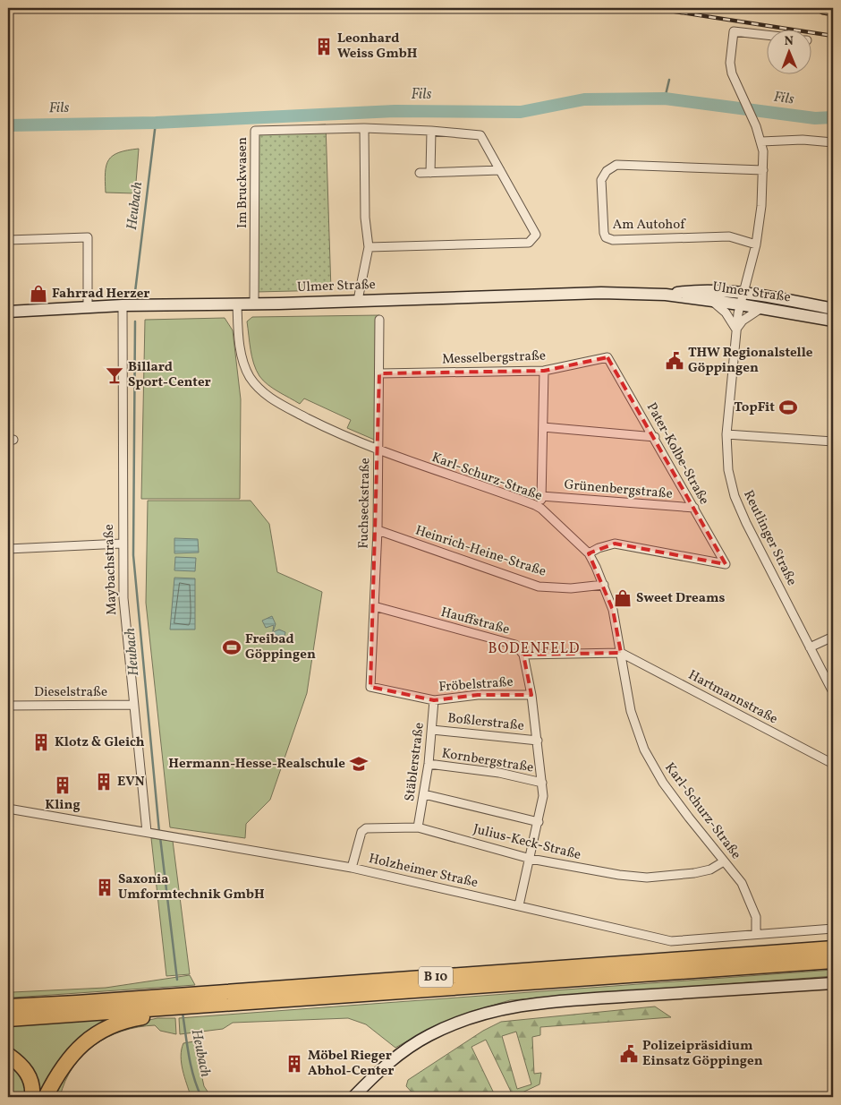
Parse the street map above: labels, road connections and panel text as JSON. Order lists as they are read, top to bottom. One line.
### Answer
{"streets":{"highway":["B 10"],"main road":["Ulmer Straße"],"street":["Im Bruckwasen","Am Autohof","Messelbergstraße","Pater-Kolbe-Straße","Karl-Schurz-Straße","Grünenbergstraße","Fuchseckstraße","Reutlinger Straße","Heinrich-Heine-Straße","Maybachstraße","Hauffstraße","Fröbelstraße","Dieselstraße","Hartmannstraße","Boßlerstraße","Kornbergstraße","Stäblerstraße","Julius-Keck-Straße","Holzheimer Straße"]},"crossings":[["Im Bruckwasen","Ulmer Straße"],["Ulmer Straße","Karl-Schurz-Straße"],["Ulmer Straße","Reutlinger Straße"],["Ulmer Straße","Maybachstraße"],["Messelbergstraße","Pater-Kolbe-Straße"],["Messelbergstraße","Fuchseckstraße"],["Pater-Kolbe-Straße","Karl-Schurz-Straße"],["Pater-Kolbe-Straße","Grünenbergstraße"],["Karl-Schurz-Straße","Fuchseckstraße"],["Karl-Schurz-Straße","Heinrich-Heine-Straße"],["Karl-Schurz-Straße","Hartmannstraße"],["Karl-Schurz-Straße","Julius-Keck-Straße"],["Karl-Schurz-Straße","Holzheimer Straße"],["Fuchseckstraße","Heinrich-Heine-Straße"],["Fuchseckstraße","Hauffstraße"],["Fuchseckstraße","Fröbelstraße"],["Maybachstraße","Dieselstraße"],["Maybachstraße","Holzheimer Straße"],["Fröbelstraße","Stäblerstraße"],["Boßlerstraße","Stäblerstraße"],["Kornbergstraße","Stäblerstraße"],["Stäblerstraße","Julius-Keck-Straße"],["Julius-Keck-Straße","Holzheimer Straße"]],"districts":["BODENFELD"],"water":["Fils","Heubach"],"places":{"building":["Leonhard Weiss GmbH","Klotz & Gleich","EVN","Kling","Saxonia Umformtechnik GmbH","Möbel Rieger Abhol-Center"],"shop":["Fahrrad Herzer","Sweet Dreams"],"public building":["THW Regionalstelle Göppingen","Polizeipräsidium Einsatz Göppingen"],"bar":["Billard Sport-Center"],"sports":["TopFit","Freibad Göppingen"],"school or university":["Hermann-Hesse-Realschule"]},"north":"top"}
